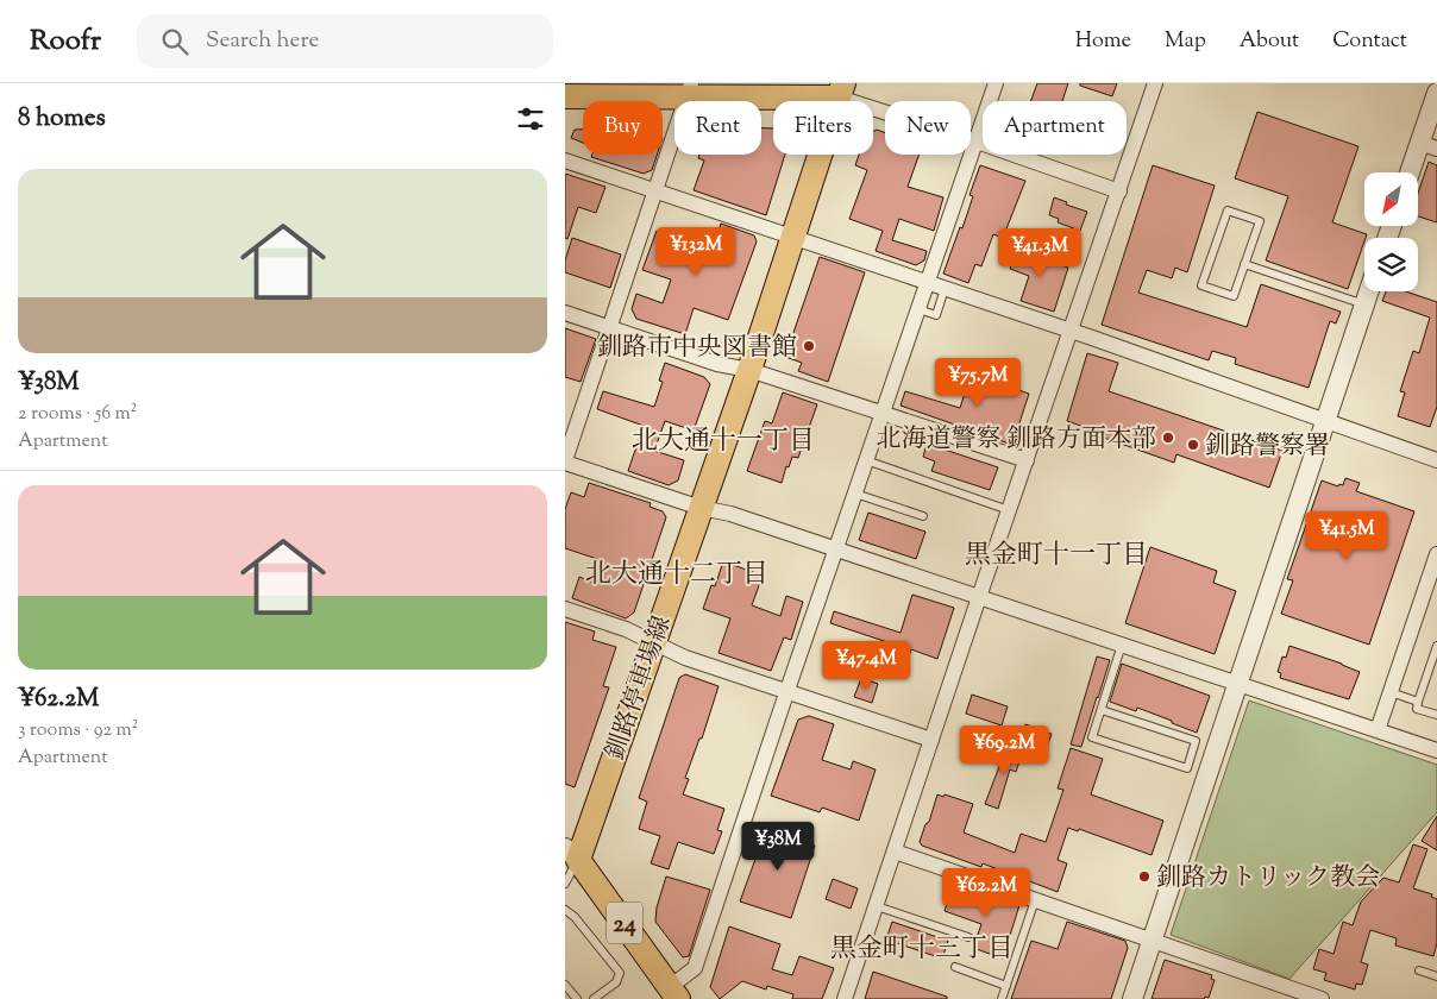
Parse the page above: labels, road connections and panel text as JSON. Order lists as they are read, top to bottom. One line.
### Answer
{"streets":{"main road":["釧路停車場線","24"]},"crossings":[["釧路停車場線","24"]],"districts":["北大通十一丁目","黒金町十一丁目","北大通十二丁目","黒金町十三丁目"],"places":["釧路市中央図書館","北海道警察 釧路方面本部","釧路警察署","釧路カトリック教会"],"north":"bottom left","page":{"header":"Roofr","search":"Search here","nav":["Home","Map","About","Contact"],"heading":"8 homes","chip":["Buy","Rent","Filters","New","Apartment"],"list":[{"name":"¥38M","note":"2 rooms · 56 m² · Apartment"},{"name":"¥62.2M","note":"3 rooms · 92 m² · Apartment"}],"price":["¥132M","¥41.3M","¥75.7M","¥41.5M","¥47.4M","¥69.2M","¥38M","¥62.2M"]}}
